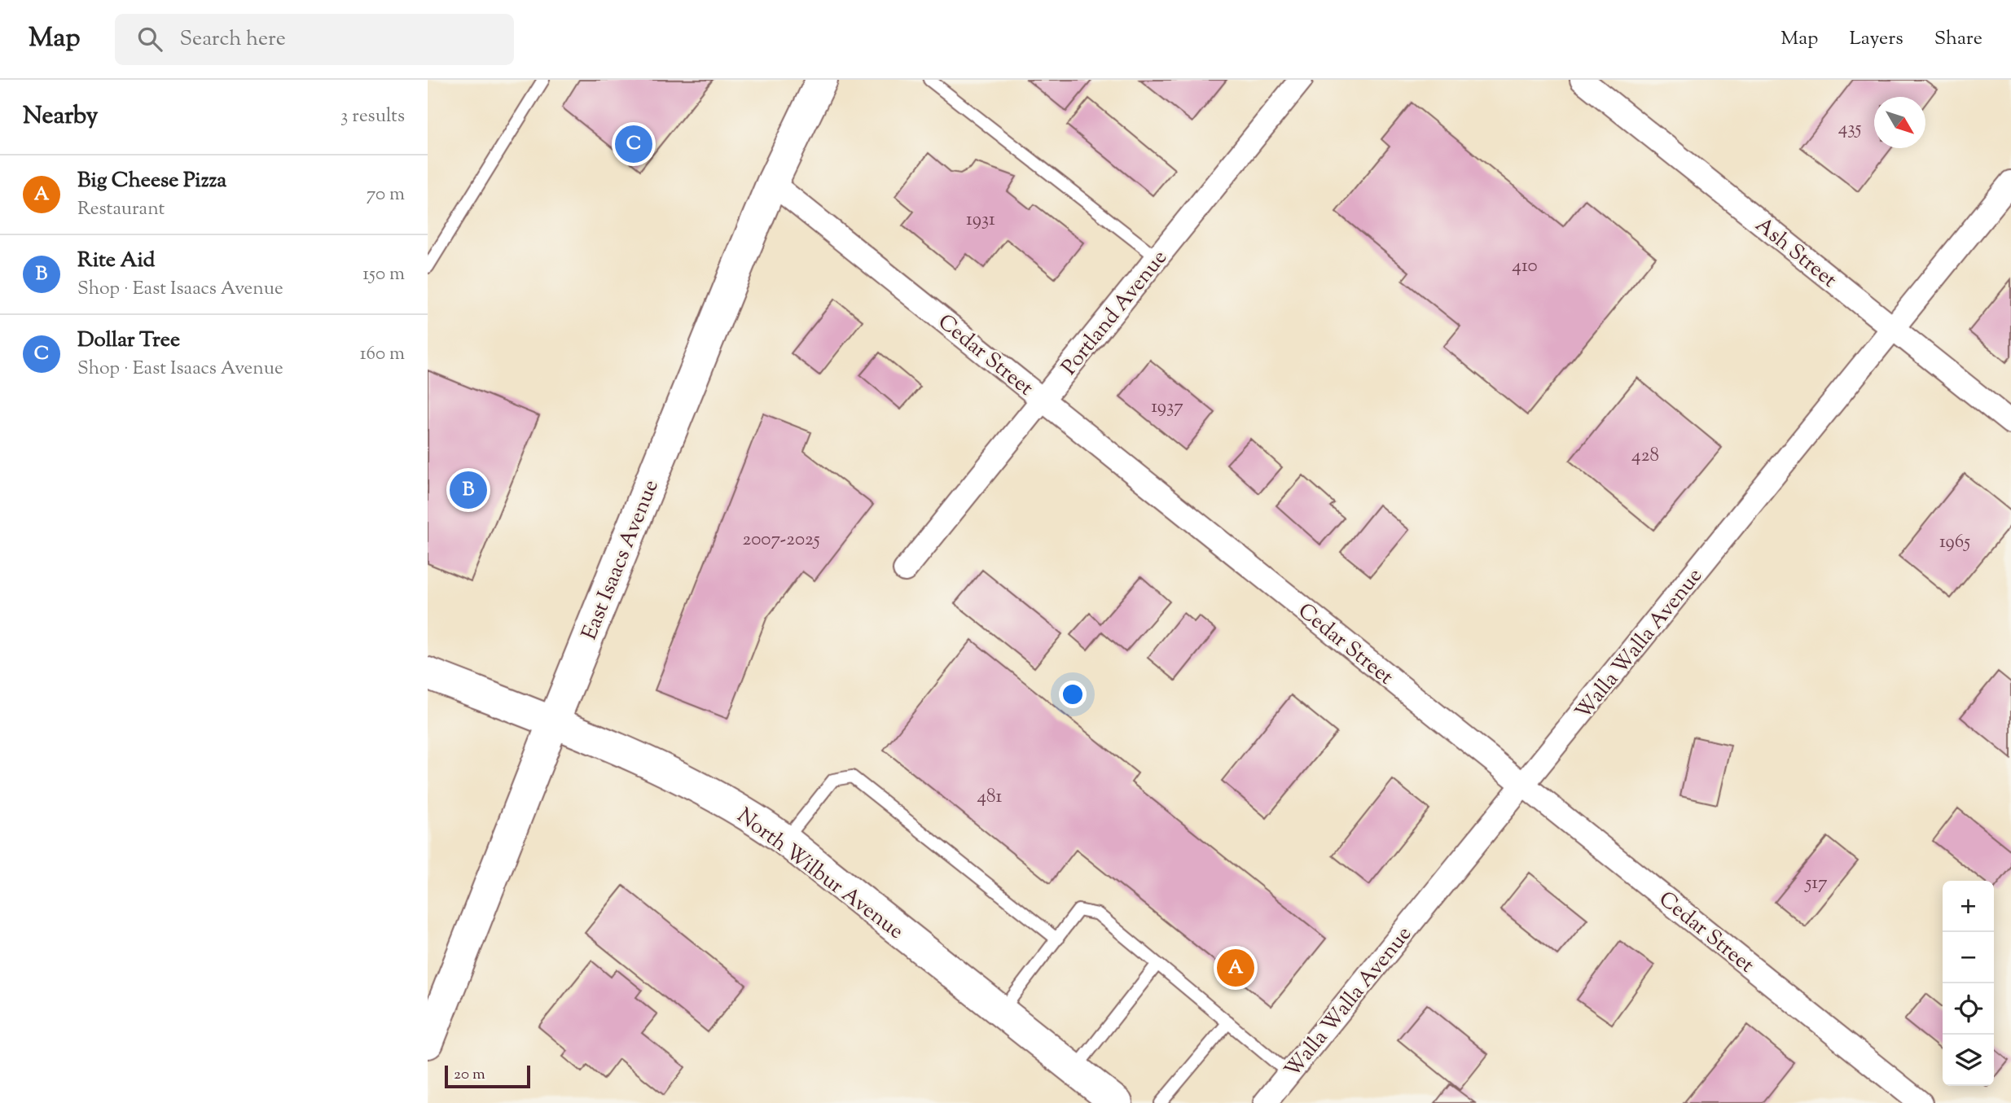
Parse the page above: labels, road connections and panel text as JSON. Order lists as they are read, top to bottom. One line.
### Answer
{"streets":{"main road":["East Isaacs Avenue","North Wilbur Avenue"],"street":["Ash Street","Portland Avenue","Cedar Street","Walla Walla Avenue"]},"crossings":[["Ash Street","Walla Walla Avenue"],["Portland Avenue","Cedar Street"],["Cedar Street","East Isaacs Avenue"],["Cedar Street","Walla Walla Avenue"],["East Isaacs Avenue","North Wilbur Avenue"]],"house_numbers":["435","1931","410","1937","428","2007-2025","1965","481","517"],"scale_bar":"20 m","north":"bottom right","page":{"header":"Map","search":"Search here","nav":["Map","Layers","Share"],"heading":["Nearby","3 results"],"pins":["C","B","A"],"list":[{"mark":"A","name":"Big Cheese Pizza","note":"Restaurant","value":"70 m"},{"mark":"B","name":"Rite Aid","note":"Shop · East Isaacs Avenue","value":"150 m"},{"mark":"C","name":"Dollar Tree","note":"Shop · East Isaacs Avenue","value":"160 m"}],"map_buttons":["+","−"],"scale":"20 m"}}
